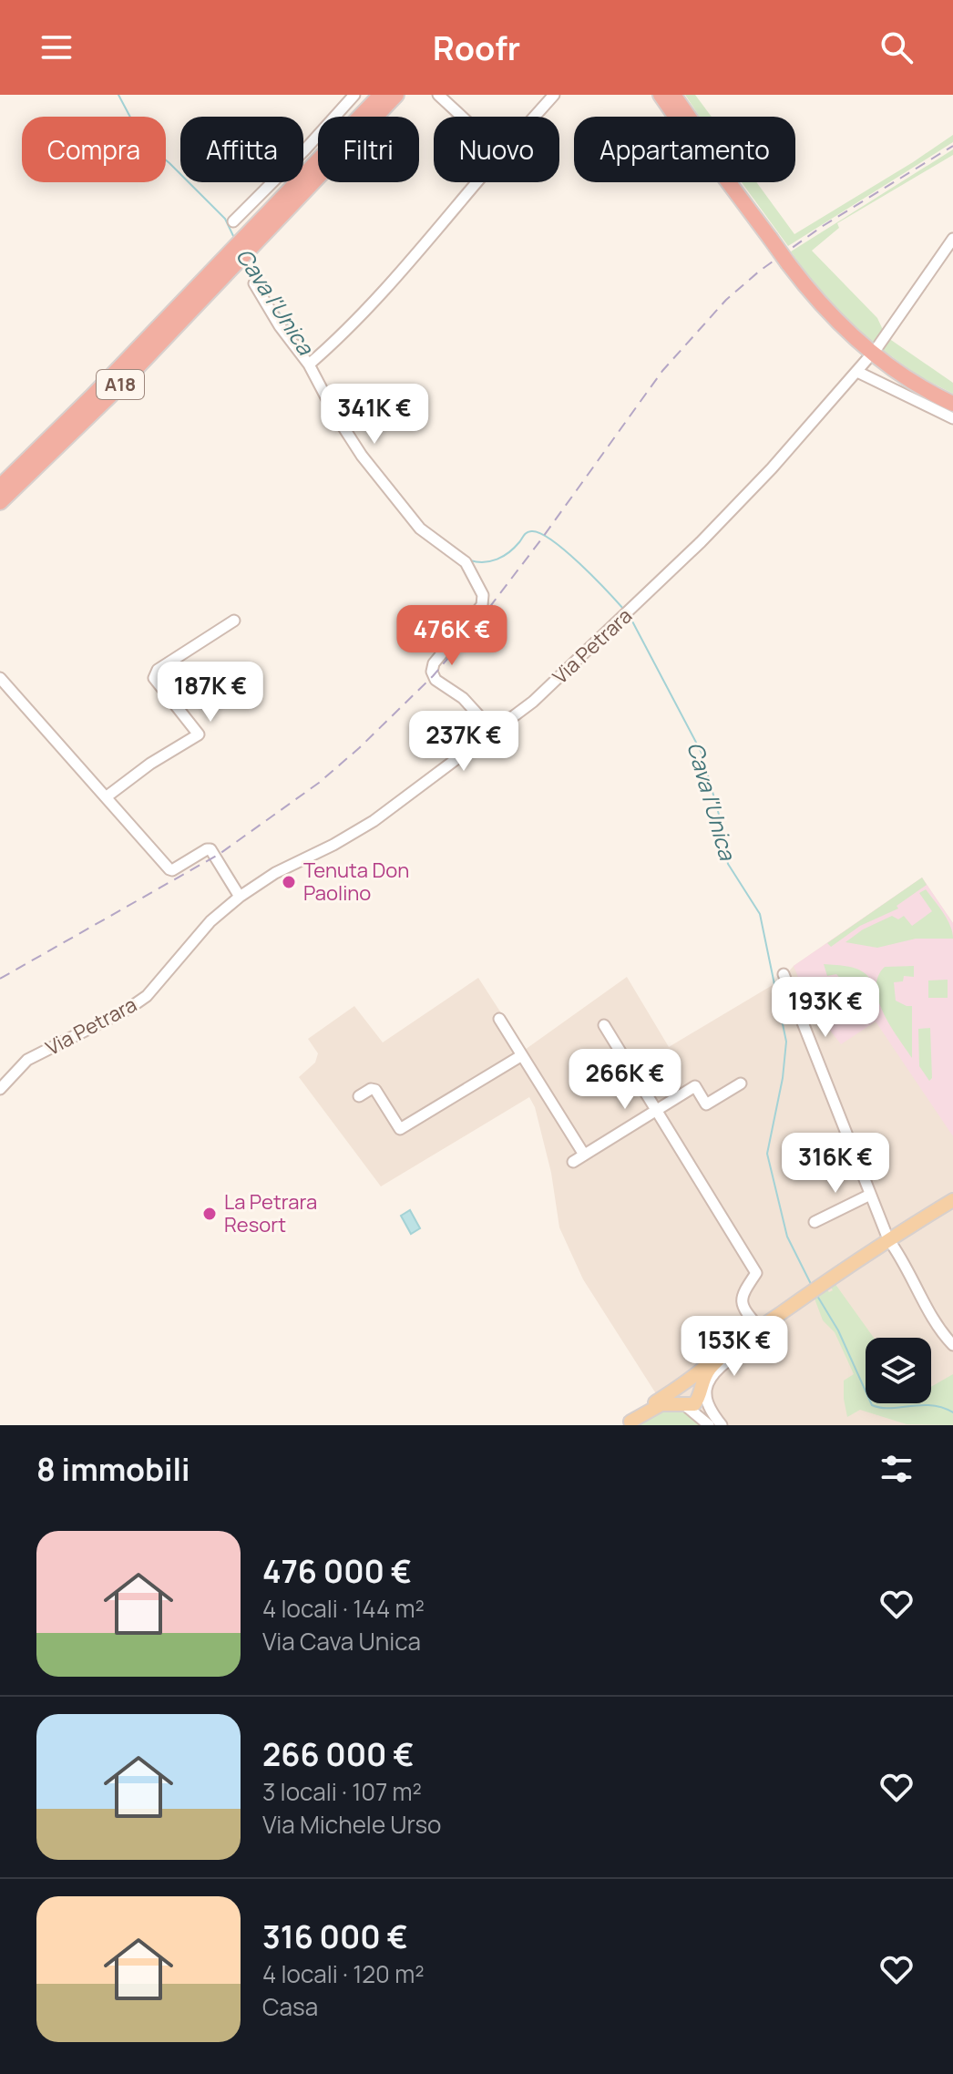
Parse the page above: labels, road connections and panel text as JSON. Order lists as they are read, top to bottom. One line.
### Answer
{"streets":{"highway":["A18"],"street":["Via Petrara"]},"water":["Cava l'Unica"],"places":["Tenuta Don Paolino","La Petrara Resort"],"page":{"header":"Roofr","chip":["Compra","Affitta","Filtri","Nuovo","Appartamento"],"price":["341K €","476K €","187K €","237K €","193K €","266K €","316K €","153K €"],"heading":"8 immobili","list":[{"name":"476 000 €","note":"4 locali · 144 m² · Via Cava Unica"},{"name":"266 000 €","note":"3 locali · 107 m² · Via Michele Urso"},{"name":"316 000 €","note":"4 locali · 120 m² · Casa"}]}}
